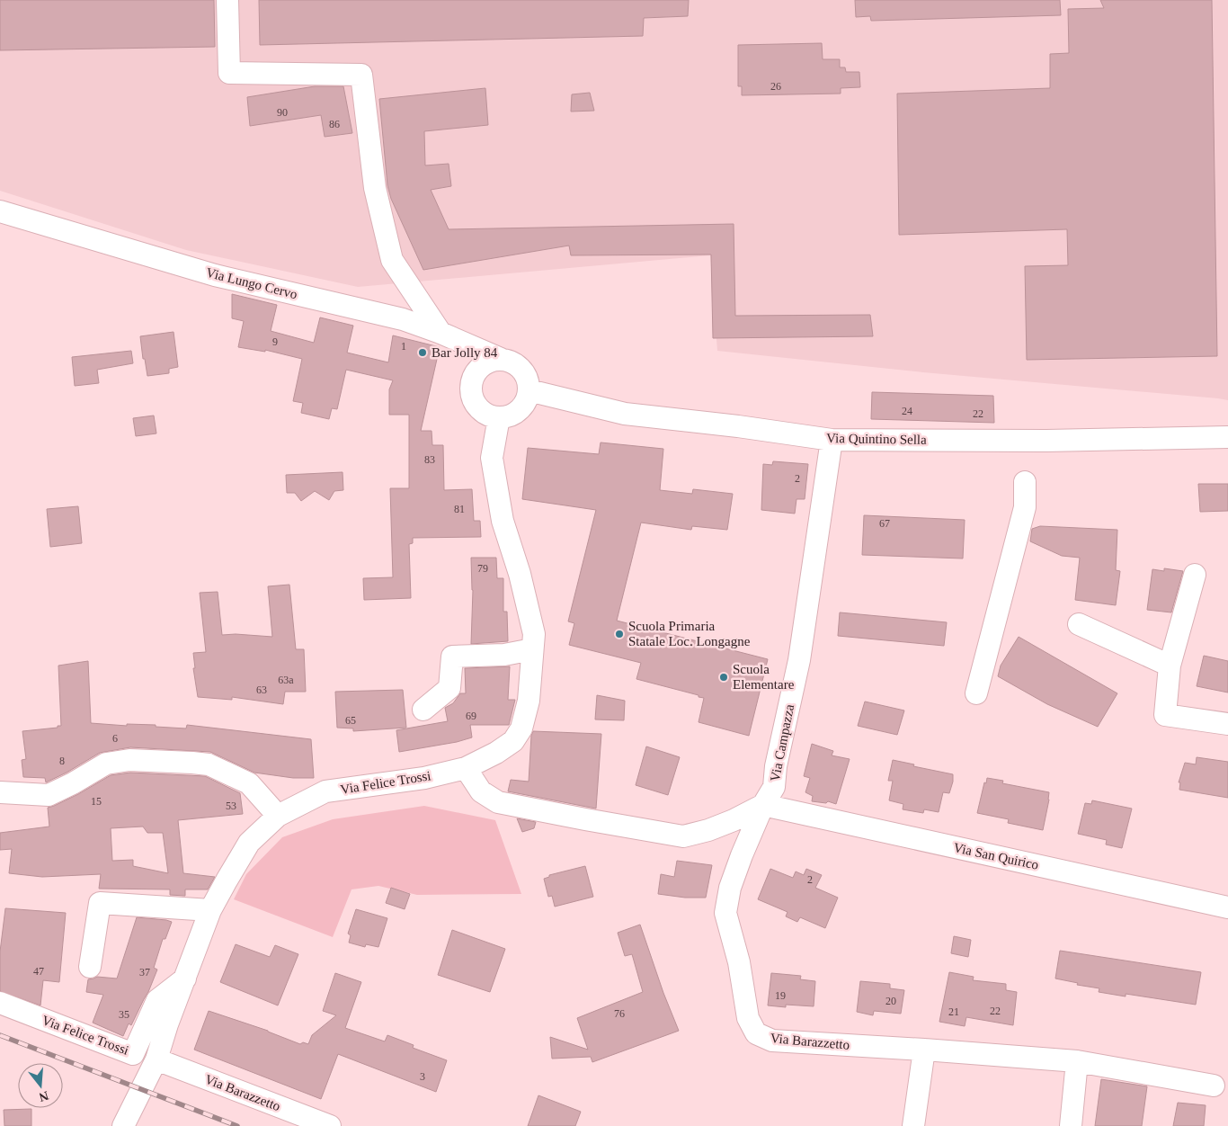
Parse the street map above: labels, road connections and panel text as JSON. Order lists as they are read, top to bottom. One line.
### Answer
{"streets":{"street":["Via Lungo Cervo","Via Quintino Sella","Via Campazza","Via Felice Trossi","Via San Quirico","Via Barazzetto"]},"crossings":[["Via Lungo Cervo","Via Quintino Sella"],["Via Lungo Cervo","Via Felice Trossi"],["Via Quintino Sella","Via Campazza"],["Via Quintino Sella","Via Felice Trossi"],["Via Campazza","Via San Quirico"],["Via Campazza","Via Barazzetto"],["Via Felice Trossi","Via Barazzetto"],["Via San Quirico","Via Barazzetto"]],"places":["Bar Jolly 84","Scuola Primaria Statale Loc. Longagne","Scuola Elementare"],"house_numbers":["26","90","86","9","1","24","22","83","2","81","67","79","63a","63","69","65","6","8","15","53","2","47","37","19","20","22","21","76","35","3"],"north":"bottom"}
